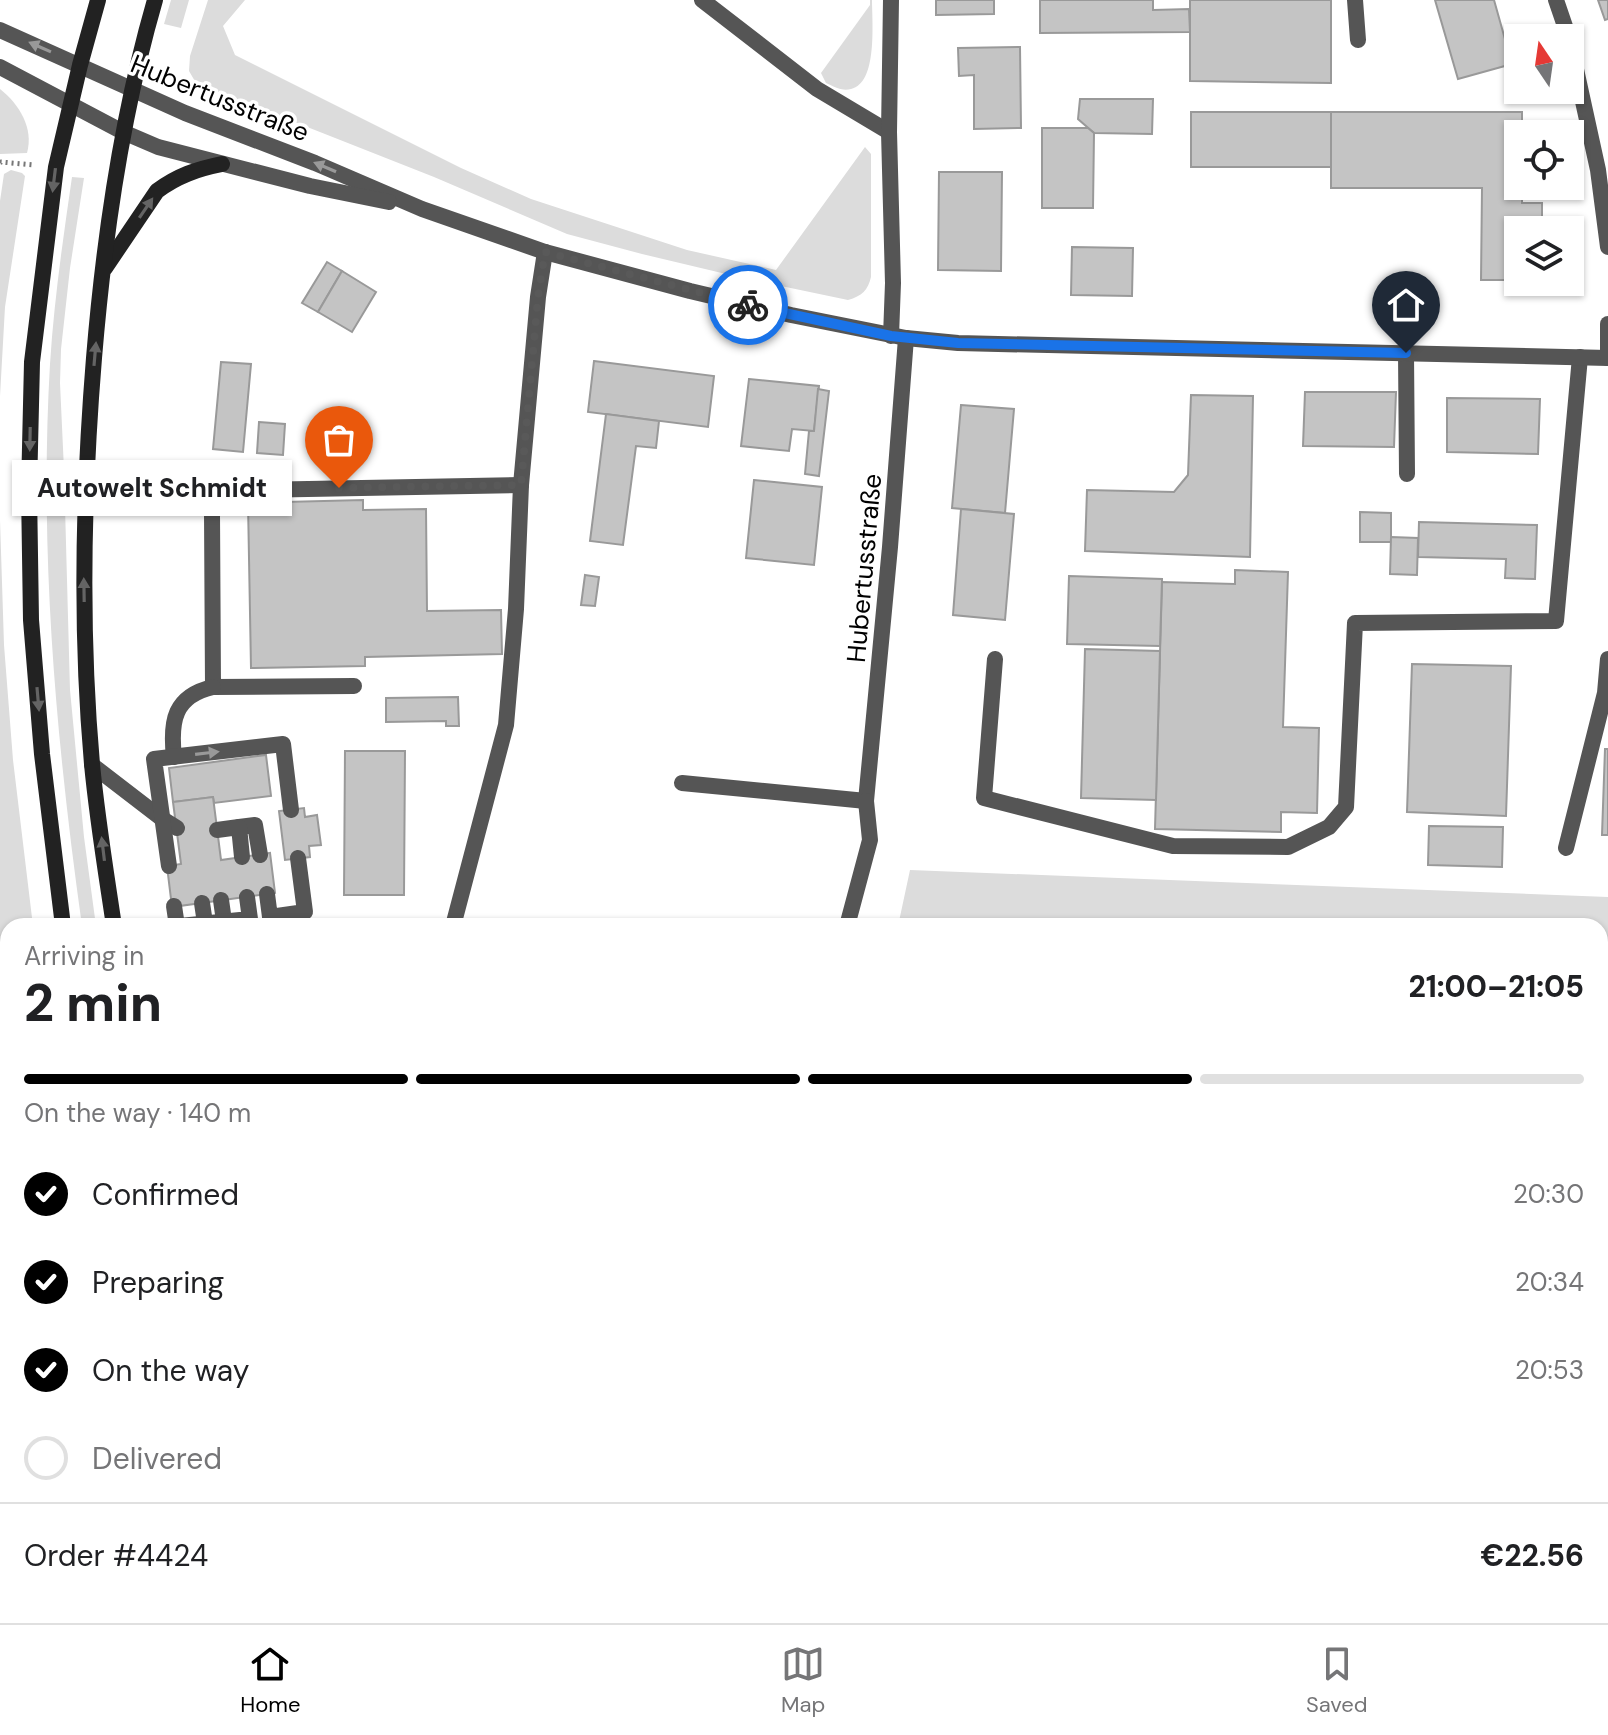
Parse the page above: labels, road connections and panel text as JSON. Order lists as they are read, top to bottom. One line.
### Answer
{"streets":{"street":["Hubertusstraße"]},"places":["Autowelt Schmidt"],"north":"top","page":{"bubble":"Autowelt Schmidt","heading":["2 min","Arriving in","21:00–21:05"],"panel":["Order #4424","€22.56"],"bar":"On the way · 140 m","list":[["Confirmed","20:30"],["Preparing","20:34"],["On the way","20:53"],"Delivered"],"tabs":["Home","Map","Saved"]}}
